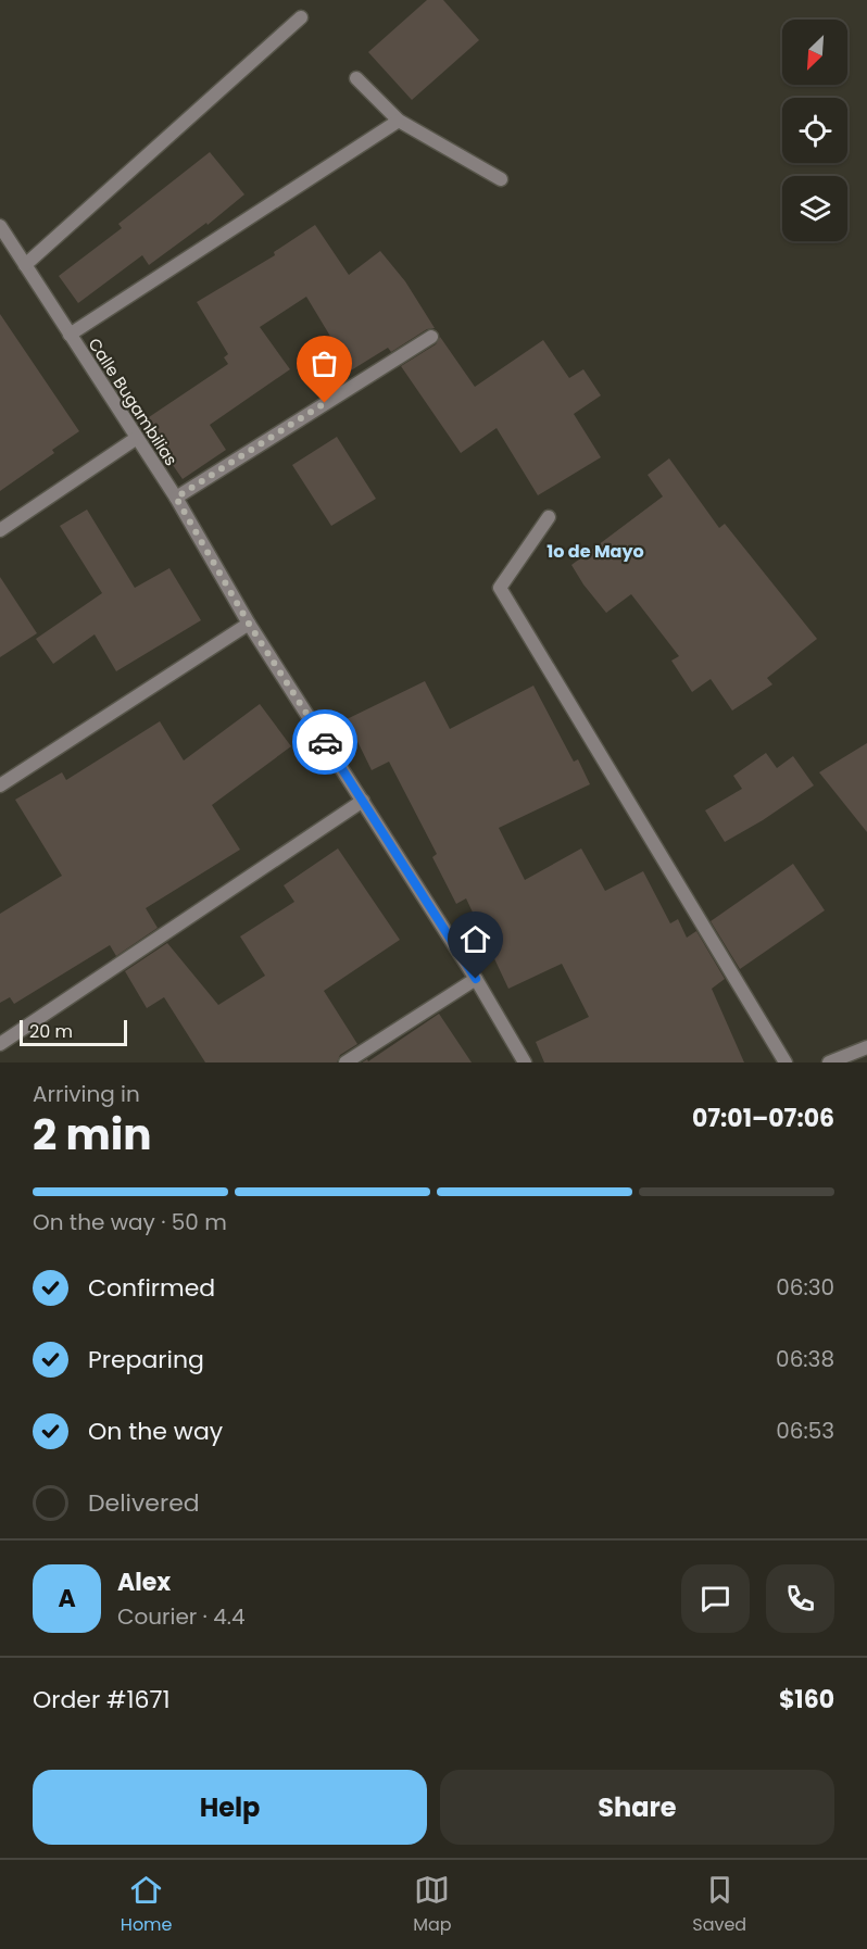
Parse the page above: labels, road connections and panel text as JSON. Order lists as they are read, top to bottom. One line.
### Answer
{"streets":{"street":["Calle Bugambilias"]},"districts":["1o de Mayo"],"scale_bar":"20 m","north":"bottom left","page":{"scale":"20 m","heading":["2 min","Arriving in","07:01–07:06"],"panel":["Alex","Courier · 4.4","Order #1671","$160"],"bar":"On the way · 50 m","list":[["Confirmed","06:30"],["Preparing","06:38"],["On the way","06:53"],"Delivered"],"round":"A","buttons":["Help","Share"],"tabs":["Home","Map","Saved"]}}
